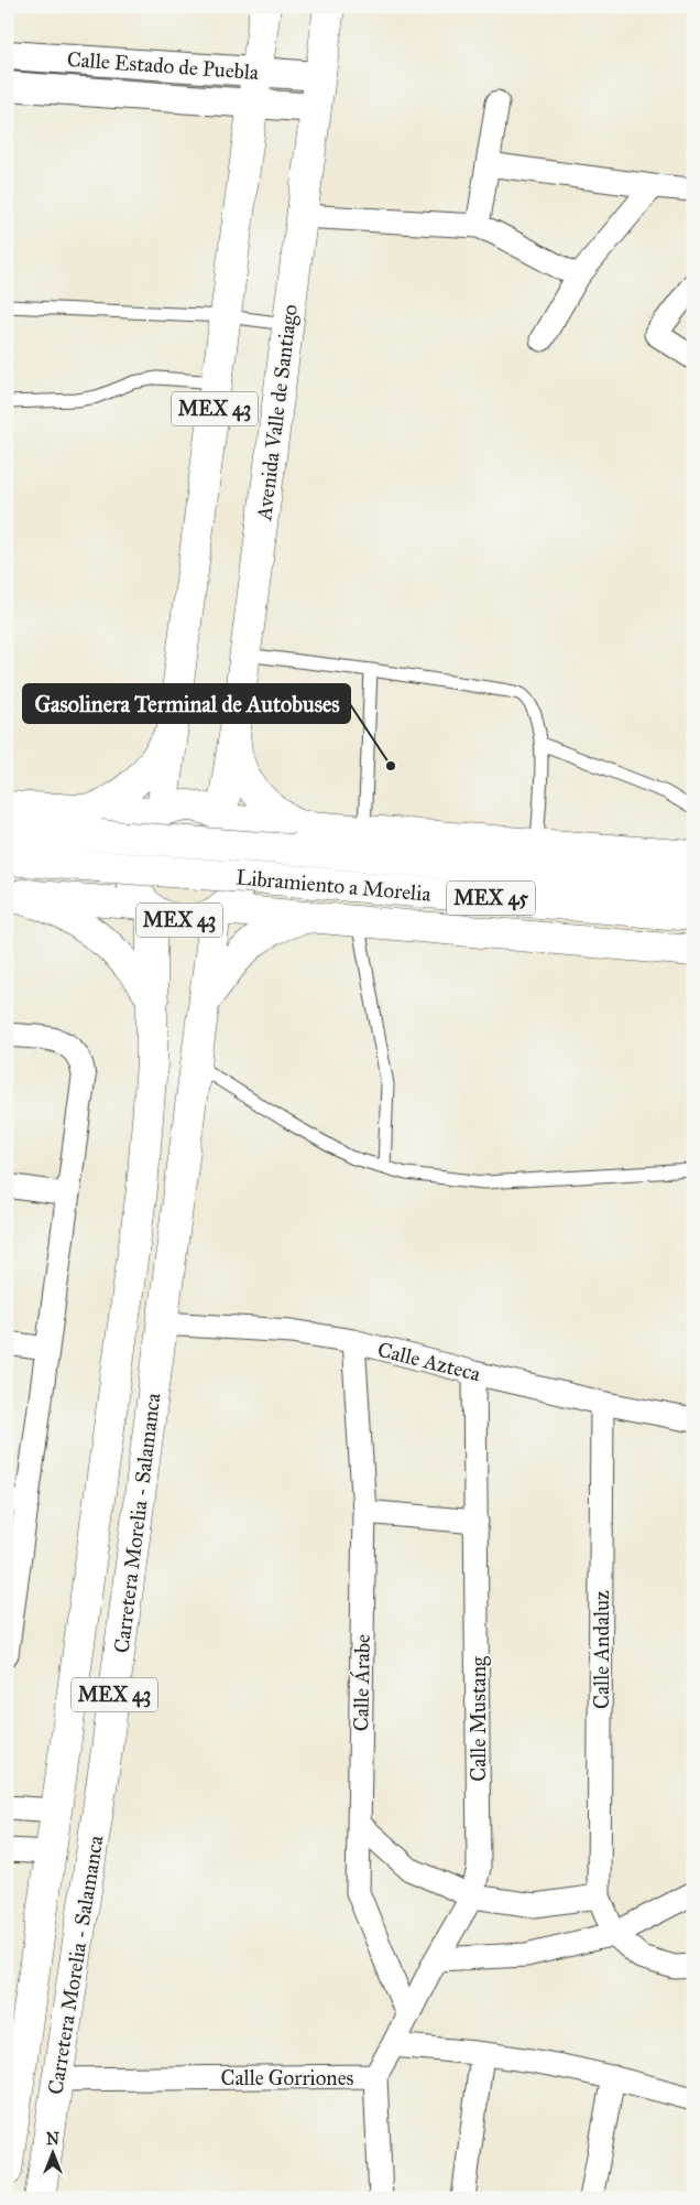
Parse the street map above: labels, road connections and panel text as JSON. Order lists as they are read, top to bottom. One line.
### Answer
{"streets":{"main road":["MEX 43","Avenida Valle de Santiago","Libramiento a Morelia","MEX 45","Carretera Morelia - Salamanca"],"street":["Calle Estado de Puebla","Calle Azteca","Calle Andaluz","Calle Árabe","Calle Mustang","Calle Gorriones"]},"crossings":[["Calle Estado de Puebla","MEX 43"],["Calle Estado de Puebla","Avenida Valle de Santiago"],["MEX 43","Avenida Valle de Santiago"],["MEX 43","Carretera Morelia - Salamanca"],["Avenida Valle de Santiago","Carretera Morelia - Salamanca"],["Calle Azteca","Carretera Morelia - Salamanca"],["Calle Azteca","Calle Andaluz"],["Calle Azteca","Calle Árabe"],["Calle Azteca","Calle Mustang"],["Carretera Morelia - Salamanca","Calle Gorriones"],["Calle Árabe","Calle Mustang"],["Calle Mustang","Calle Gorriones"]],"places":["Gasolinera Terminal de Autobuses"],"north":"top"}
